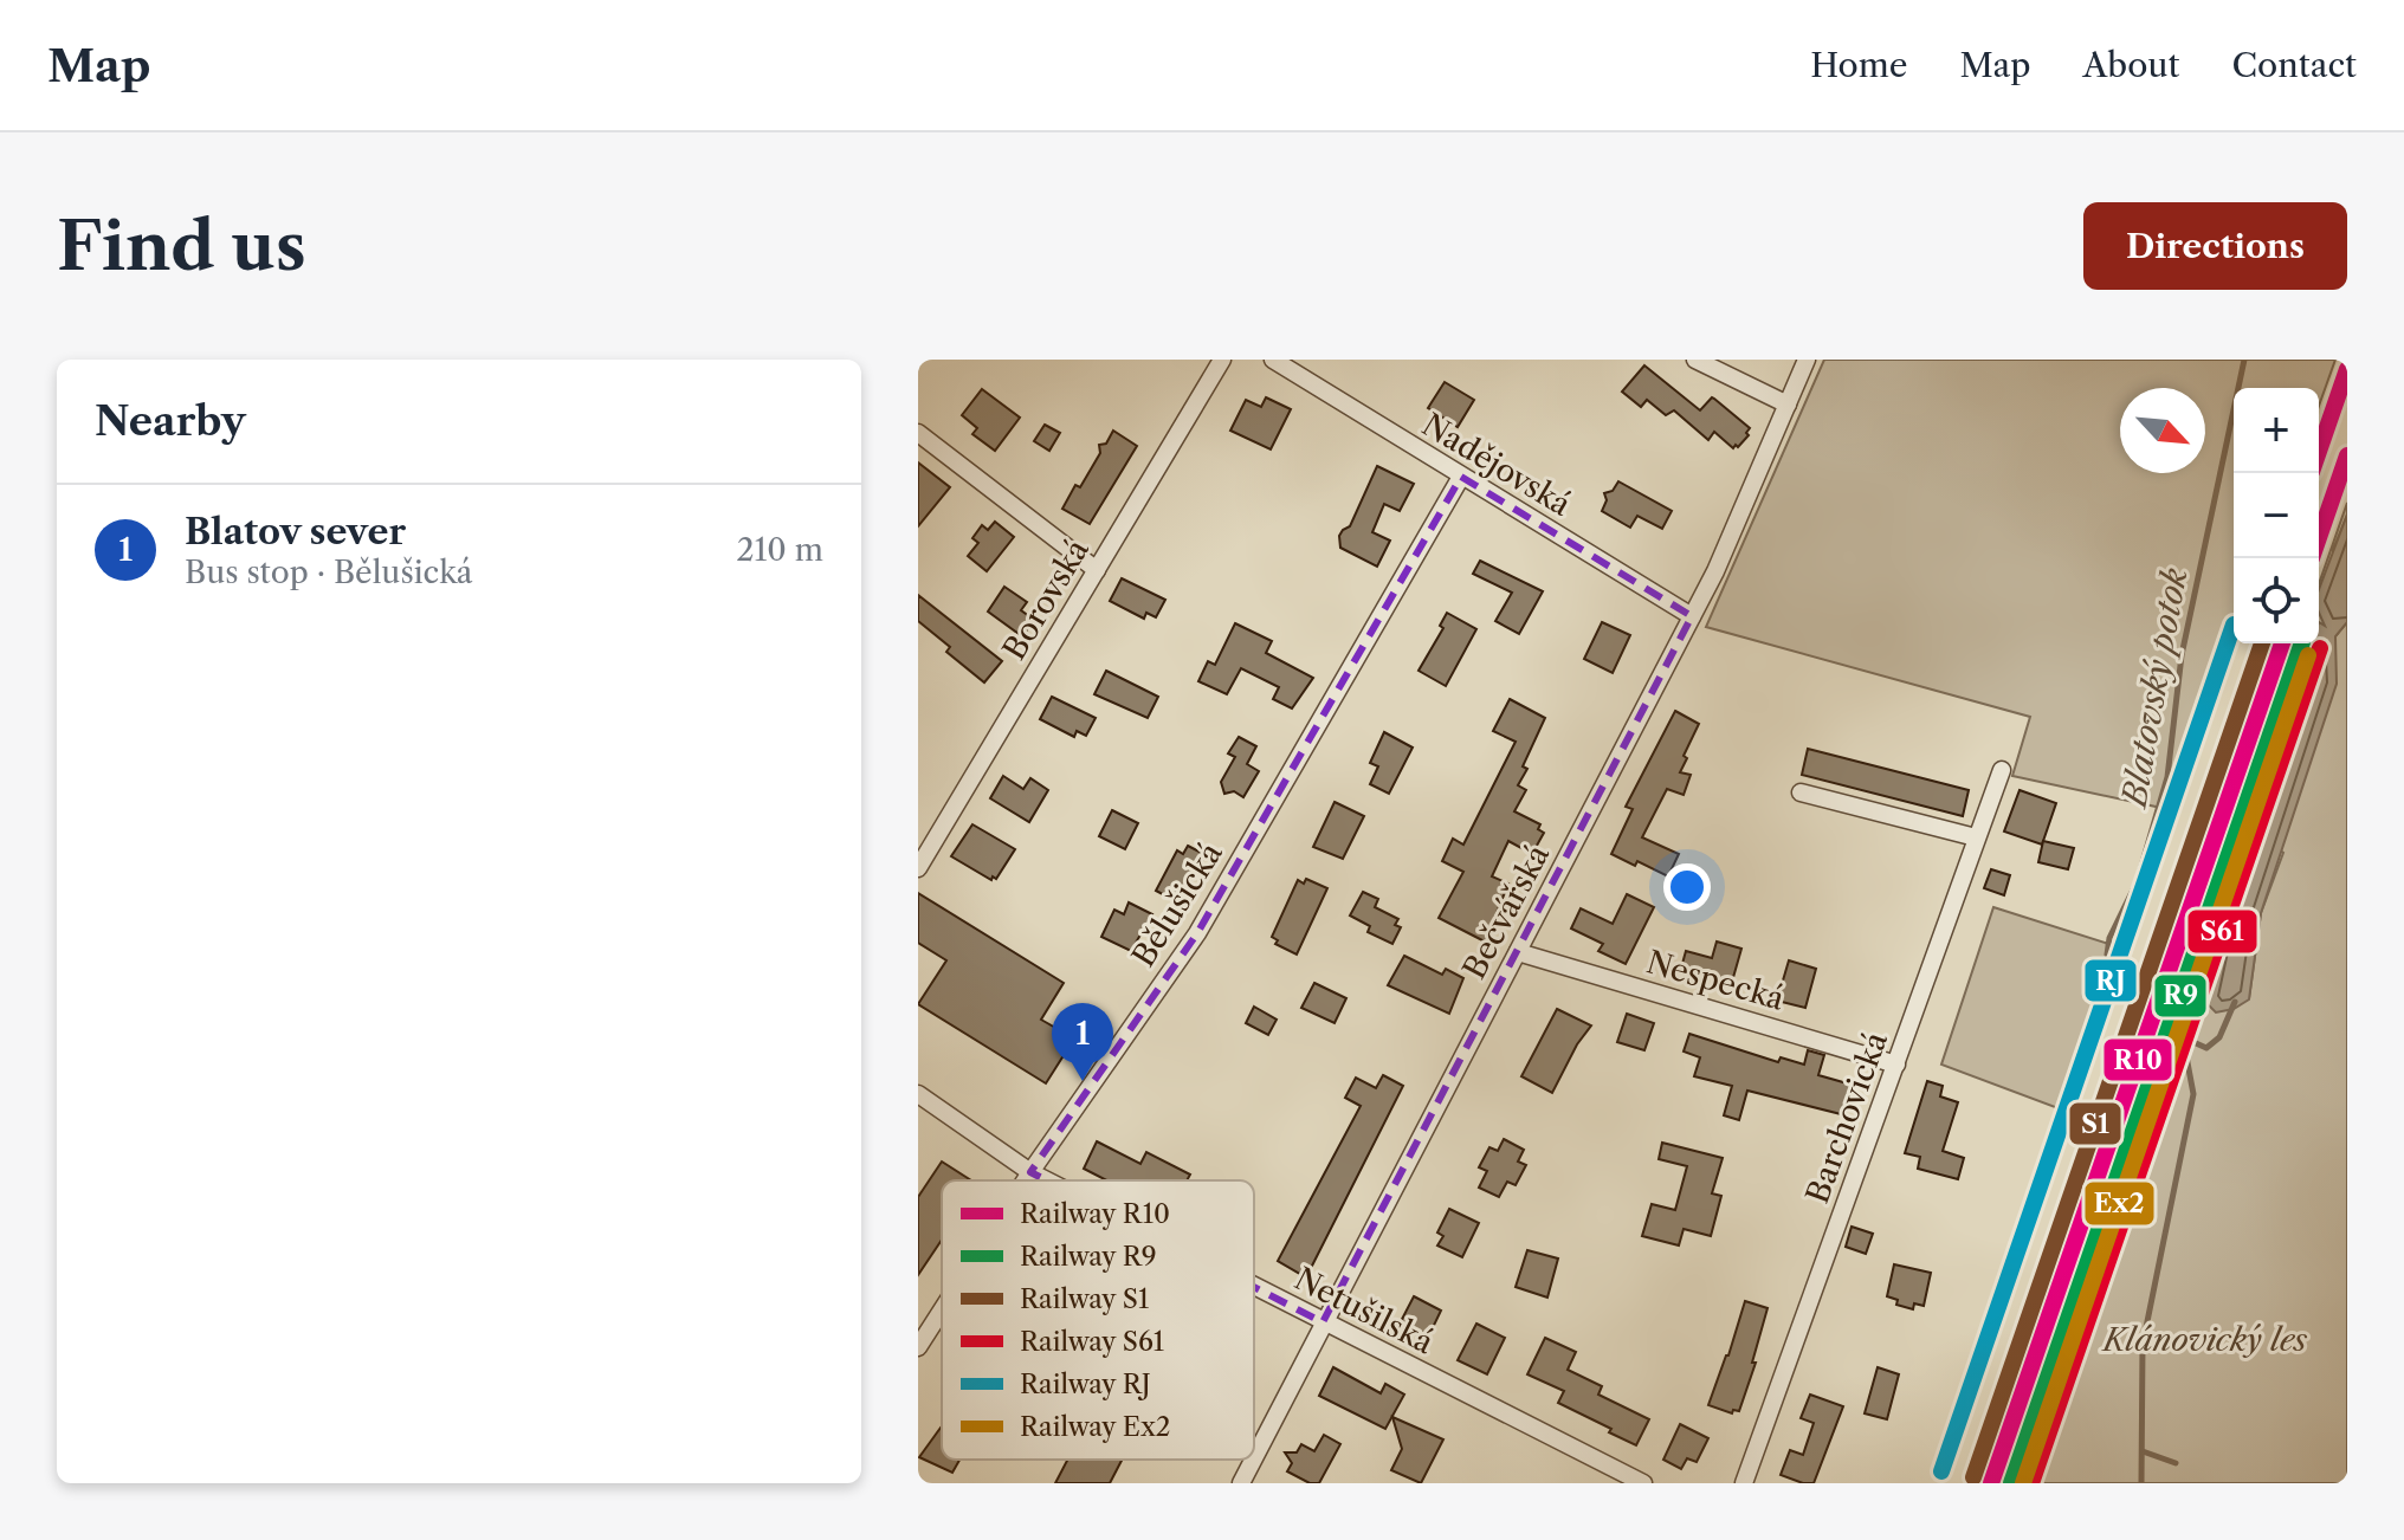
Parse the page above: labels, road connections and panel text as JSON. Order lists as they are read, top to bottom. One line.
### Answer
{"streets":{"street":["Nadějovská","Borovská","Bělušická","Bečvářská","Nespecká","Barchovická","Netušilská"]},"crossings":[["Nadějovská","Bělušická"],["Nadějovská","Bečvářská"],["Bělušická","Netušilská"],["Bečvářská","Nespecká"],["Bečvářská","Netušilská"],["Nespecká","Barchovická"]],"water":["Blatovský potok"],"parks":["Klánovický les"],"lines":["rail line R10","rail line RJ","rail line R9","rail line S1","rail line S61","rail line Ex2"],"legend":["Railway R10","Railway R9","Railway S1","Railway S61","Railway RJ","Railway Ex2"],"north":"bottom right","page":{"header":"Map","nav":["Home","Map","About","Contact"],"buttons":"Directions","title":"Find us","heading":"Nearby","map_buttons":["+","−"],"list":[{"mark":"1","name":"Blatov sever","note":"Bus stop · Bělušická","value":"210 m"}],"pins":"1"}}
